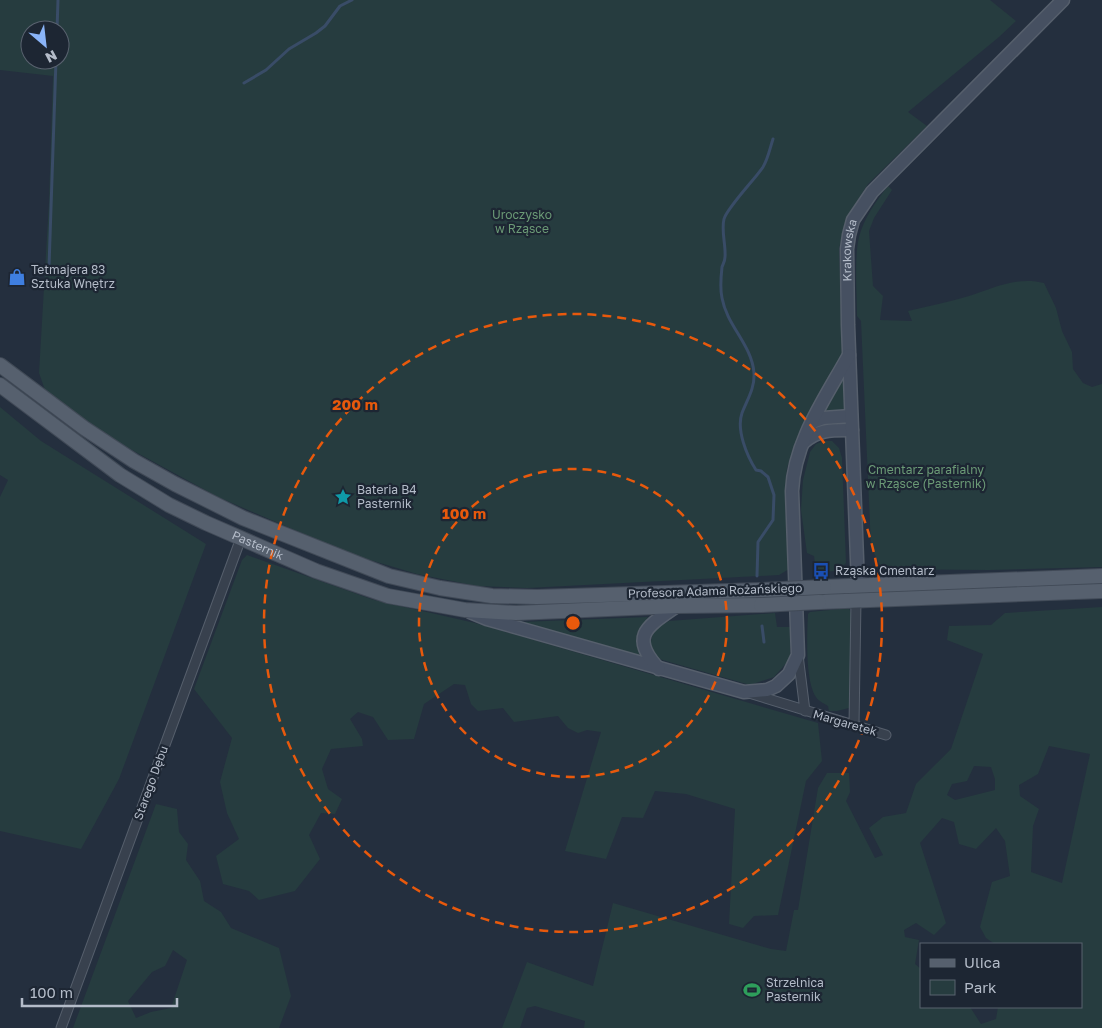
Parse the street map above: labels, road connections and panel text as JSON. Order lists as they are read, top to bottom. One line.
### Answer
{"streets":{"main road":["Pasternik","Profesora Adama Rożańskiego"],"street":["Krakowska","Margaretek","Starego Dębu"]},"crossings":[["Krakowska","Profesora Adama Rożańskiego"],["Pasternik","Profesora Adama Rożańskiego"],["Pasternik","Starego Dębu"]],"parks":["Uroczysko w Rząsce","Cmentarz parafialny w Rząsce (Pasternik)"],"places":{"shop":["Tetmajera 83 Sztuka Wnętrz"],"place":["Bateria B4 Pasternik"],"bus stop":["Rząska Cmentarz"],"sports":["Strzelnica Pasternik"]},"legend":["Ulica","Park"],"scale_bar":"100 m","north":"bottom right","rings":["200 m","100 m"]}
